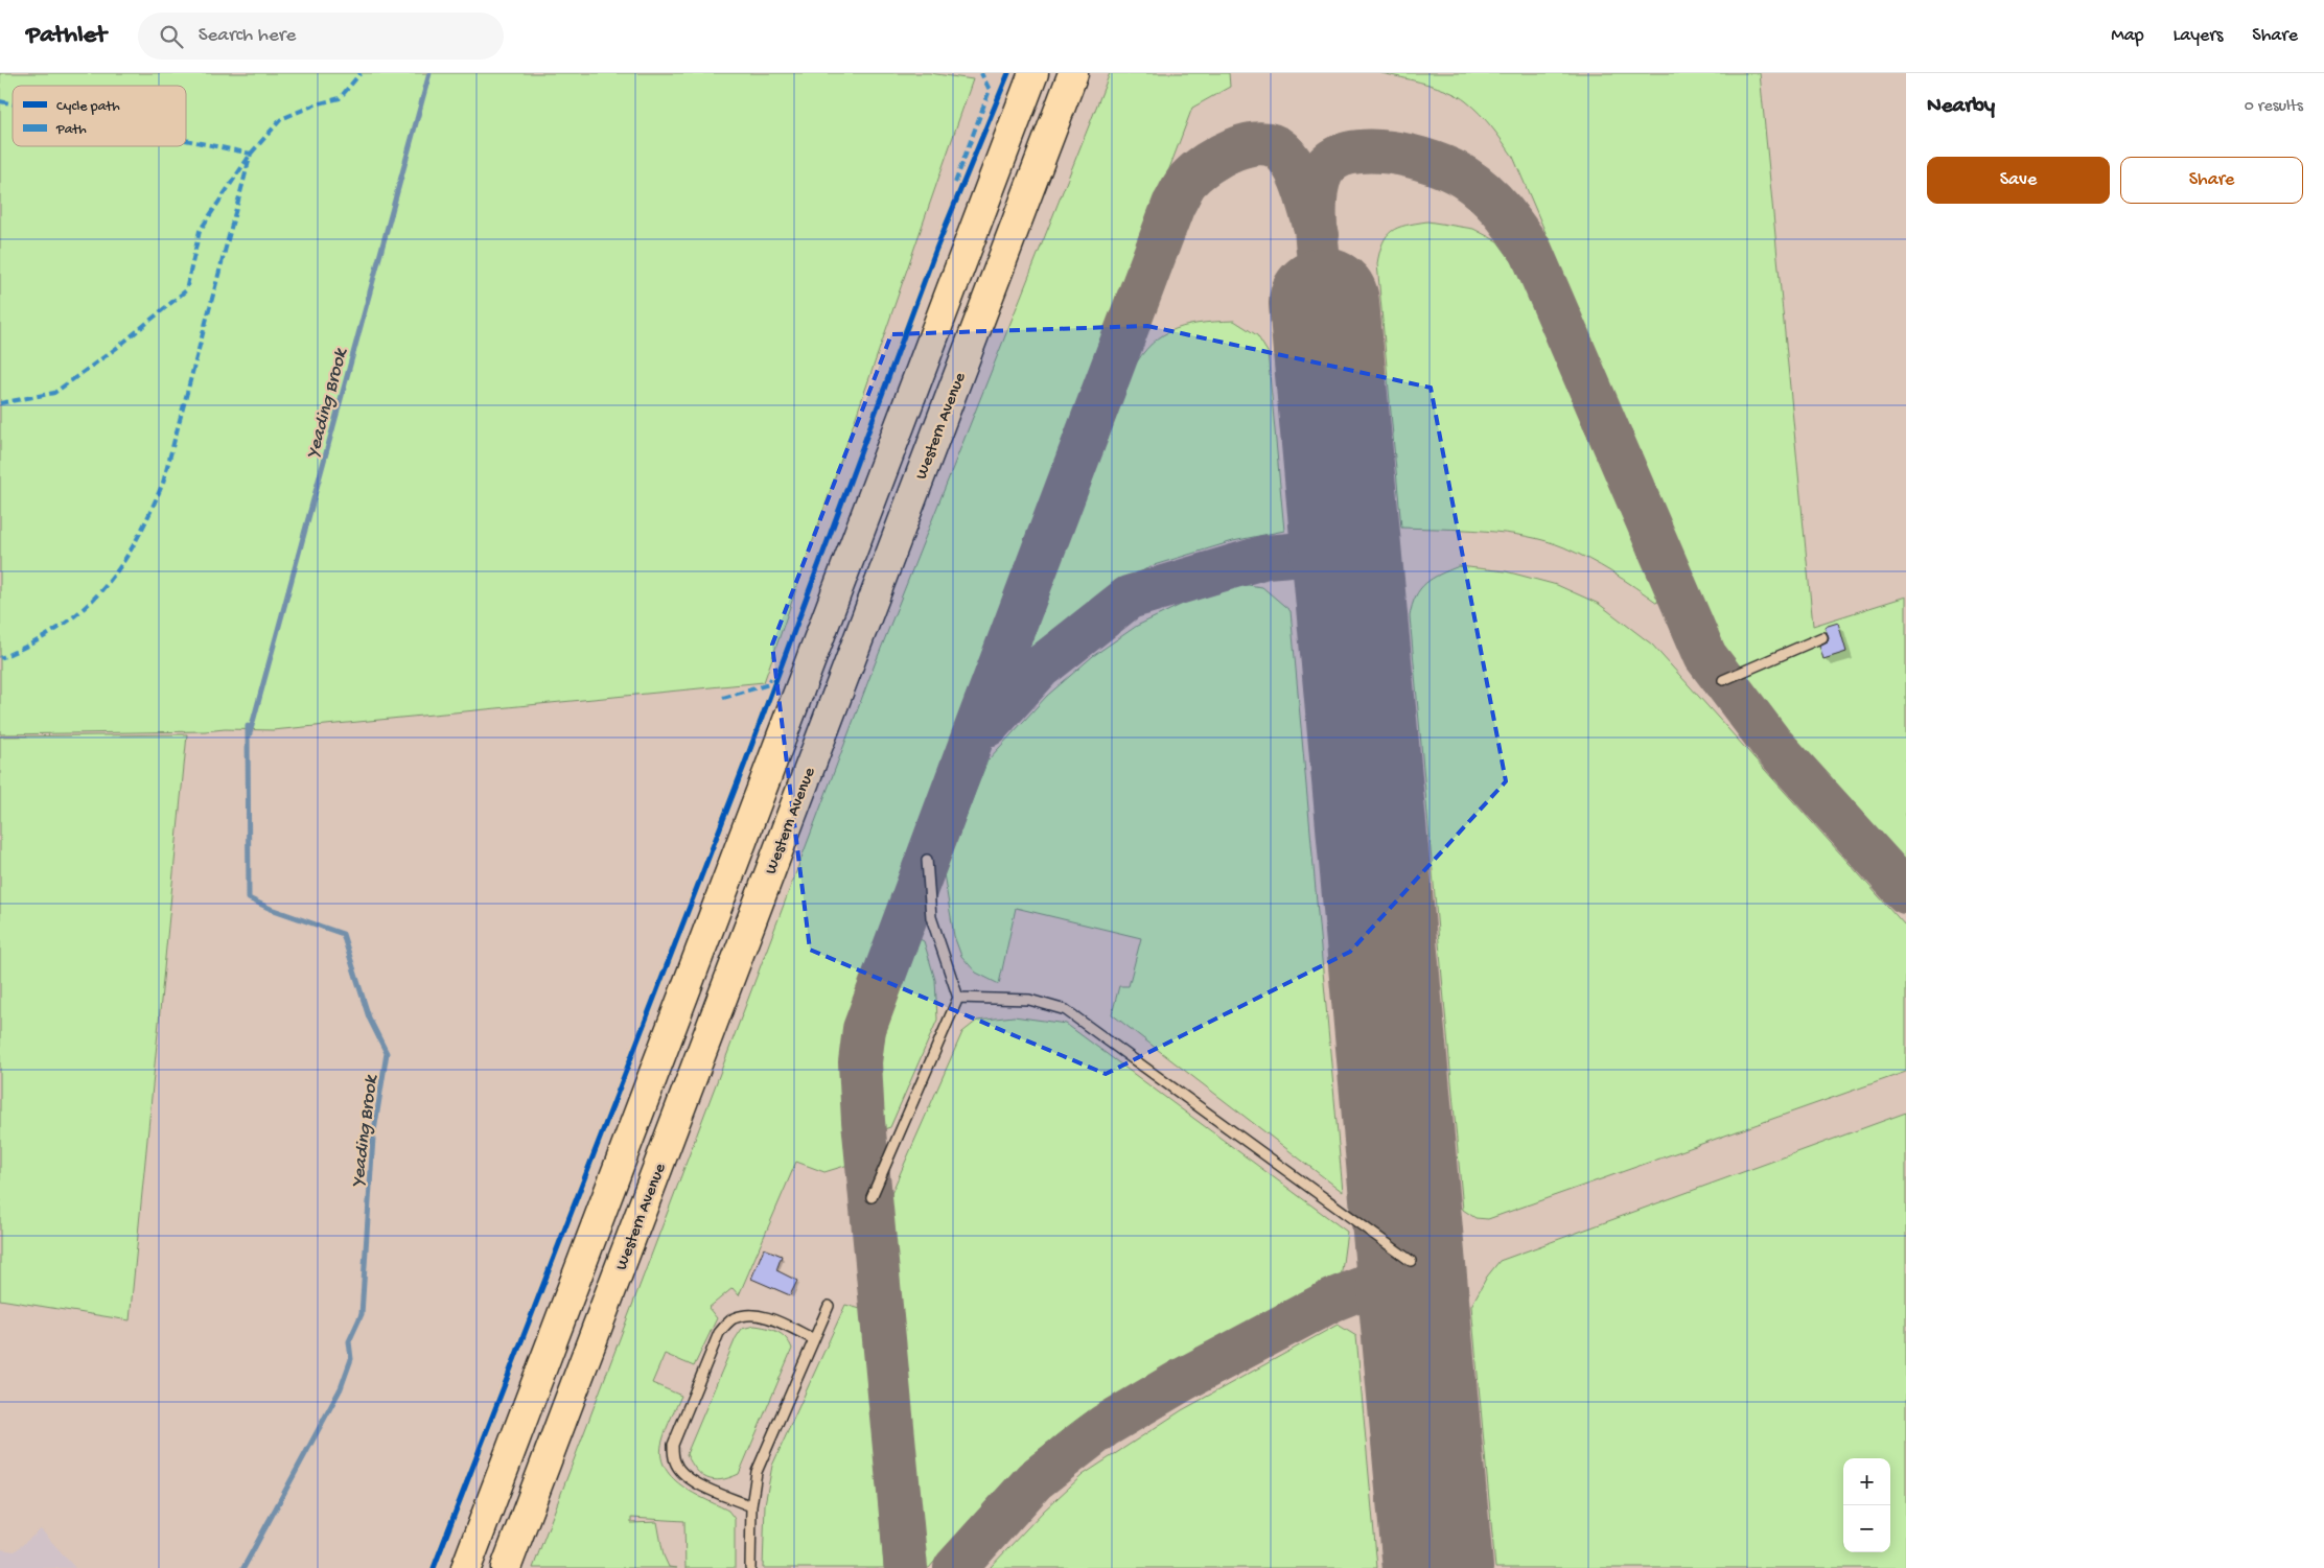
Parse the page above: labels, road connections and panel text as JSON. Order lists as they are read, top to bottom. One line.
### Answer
{"streets":{"highway":["Western Avenue"]},"water":["Yeading Brook"],"legend":["Cycle path","Path"],"page":{"header":"Pathlet","search":"Search here","nav":["Map","Layers","Share"],"heading":["Nearby","0 results"],"buttons":["Save","Share"],"map_buttons":["+","−"]}}
